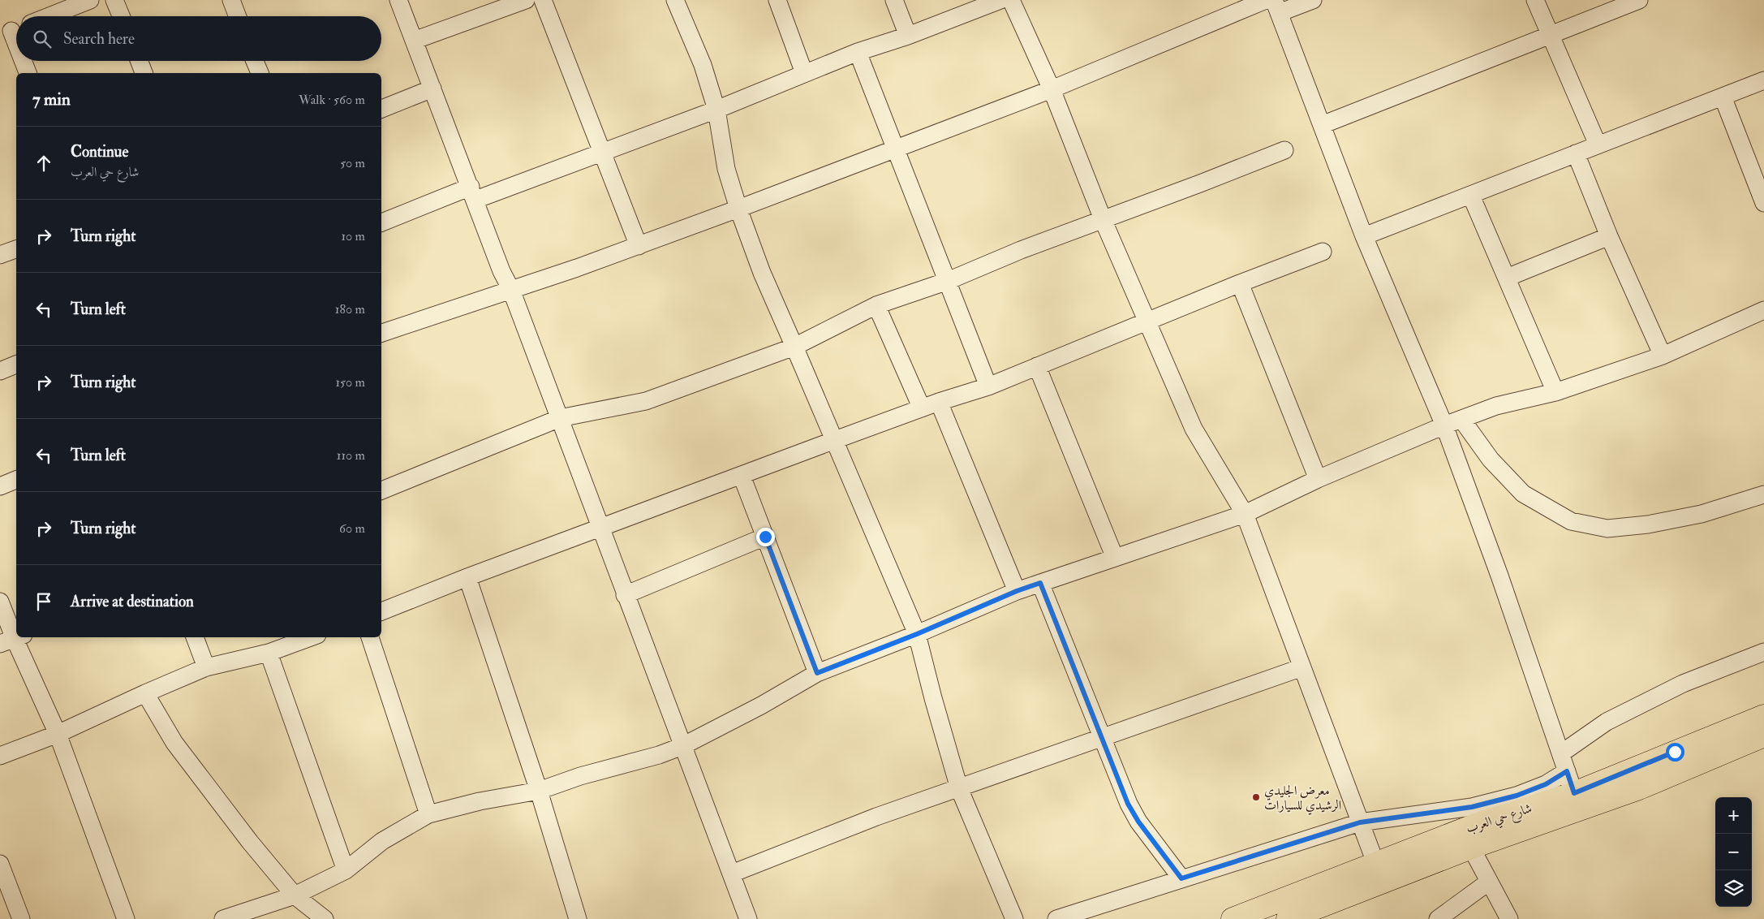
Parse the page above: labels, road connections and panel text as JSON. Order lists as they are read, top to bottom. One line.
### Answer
{"streets":{"main road":["شارع حي العرب"]},"places":["معرض الجليدي الرشيدي للسيارات"],"page":{"search":"Search here","heading":["7 min","Walk · 560 m"],"list":[["Continue","شارع حي العرب","50 m"],["Turn right","10 m"],["Turn left","180 m"],["Turn right","150 m"],["Turn left","110 m"],["Turn right","60 m"],"Arrive at destination"],"map_buttons":["+","−"]}}
